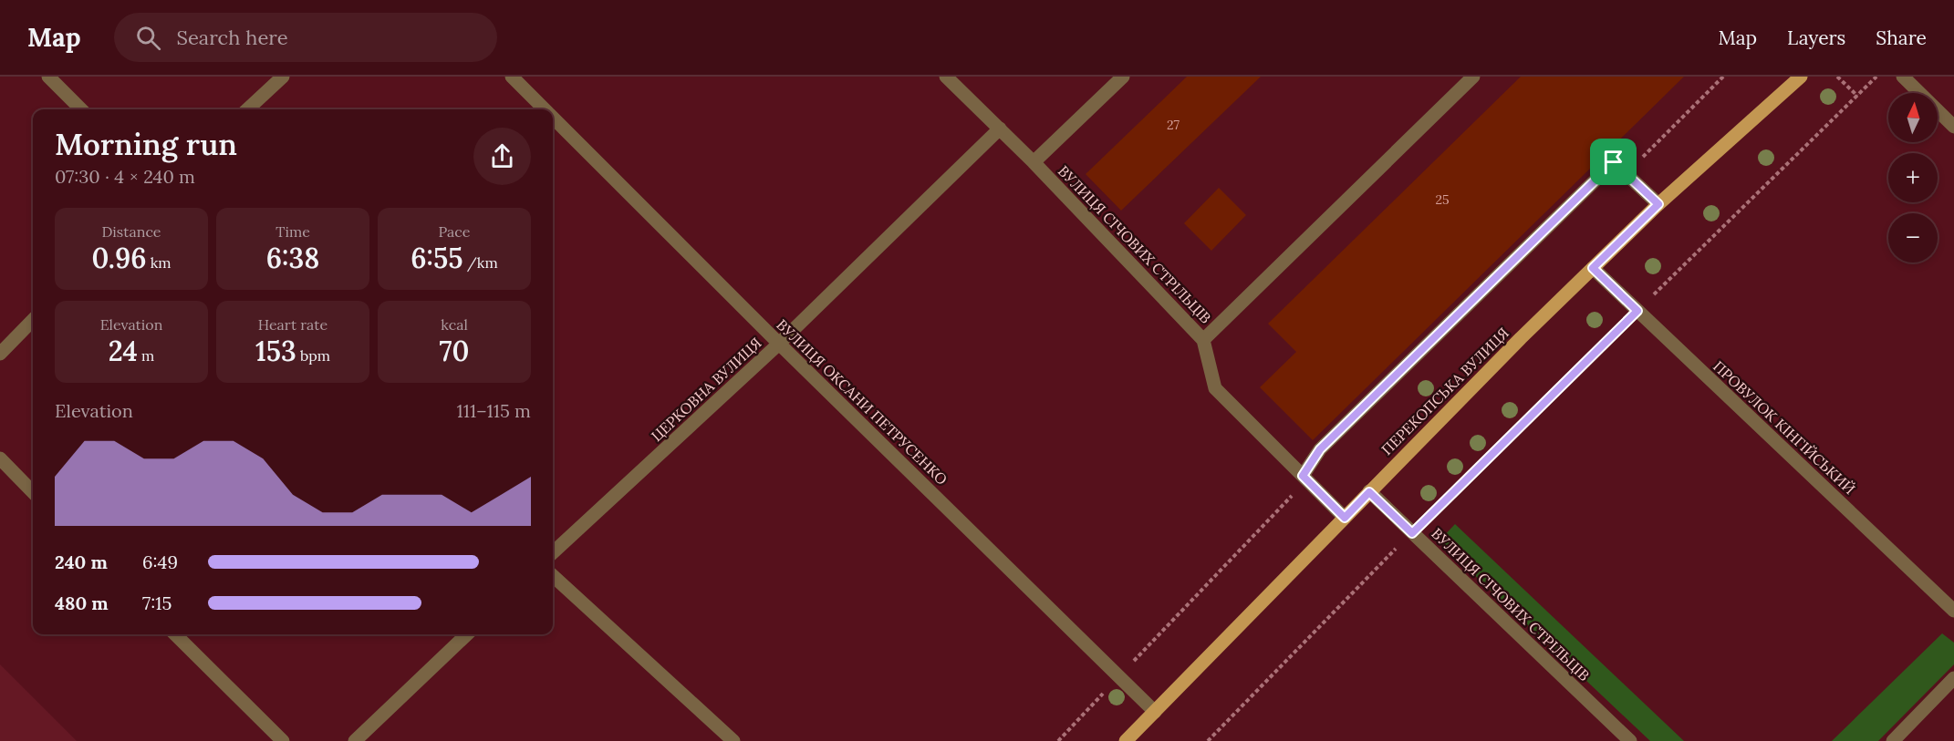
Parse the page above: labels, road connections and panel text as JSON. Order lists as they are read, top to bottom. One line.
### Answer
{"streets":{"main road":["ПЕРЕКОПСЬКА ВУЛИЦЯ"],"street":["ВУЛИЦЯ СІЧОВИХ СТРІЛЬЦІВ","ЦЕРКОВНА ВУЛИЦЯ","ВУЛИЦЯ ОКСАНИ ПЕТРУСЕНКО","ПРОВУЛОК КІНГІЙСЬКИЙ"]},"crossings":[["ВУЛИЦЯ СІЧОВИХ СТРІЛЬЦІВ","ЦЕРКОВНА ВУЛИЦЯ"],["ВУЛИЦЯ СІЧОВИХ СТРІЛЬЦІВ","ПЕРЕКОПСЬКА ВУЛИЦЯ"],["ЦЕРКОВНА ВУЛИЦЯ","ВУЛИЦЯ ОКСАНИ ПЕТРУСЕНКО"],["ПЕРЕКОПСЬКА ВУЛИЦЯ","ВУЛИЦЯ ОКСАНИ ПЕТРУСЕНКО"],["ПЕРЕКОПСЬКА ВУЛИЦЯ","ПРОВУЛОК КІНГІЙСЬКИЙ"]],"house_numbers":["27","25"],"north":"top","page":{"header":"Map","search":"Search here","nav":["Map","Layers","Share"],"map_buttons":["+","−"],"heading":["Morning run","07:30 · 4 × 240 m"],"stats":[["Distance","0.96 km"],["Time","6:38"],["Pace","6:55 /km"],["Elevation","24 m"],["Heart rate","153 bpm"],["kcal","70"]],"chart":["Elevation","111–115 m"],"list":[{"name":"240 m","note":"6:49"},{"name":"480 m","note":"7:15"}]}}
